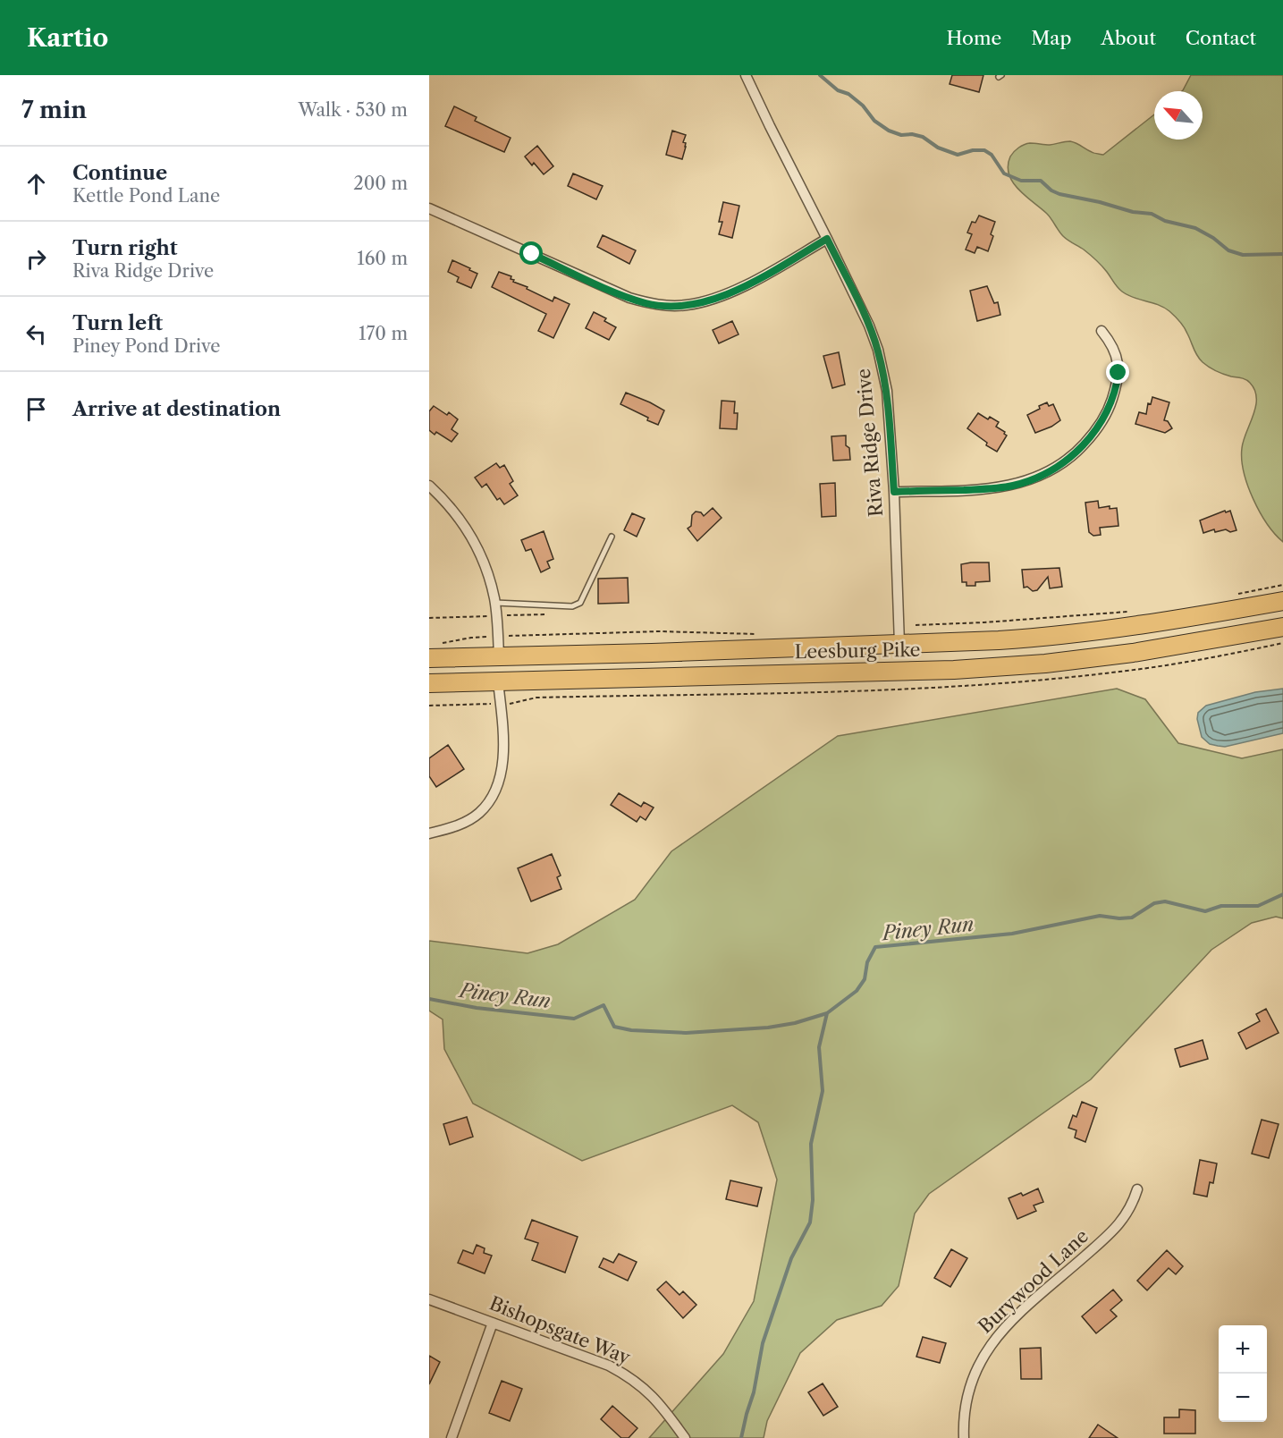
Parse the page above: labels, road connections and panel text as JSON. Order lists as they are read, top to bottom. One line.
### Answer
{"streets":{"highway":["Leesburg Pike"],"street":["Riva Ridge Drive","Burywood Lane","Bishopsgate Way"]},"crossings":[["Riva Ridge Drive","Leesburg Pike"]],"water":["Piney Run"],"north":"top left","page":{"header":"Kartio","nav":["Home","Map","About","Contact"],"heading":["7 min","Walk · 530 m"],"list":[["Continue","Kettle Pond Lane","200 m"],["Turn right","Riva Ridge Drive","160 m"],["Turn left","Piney Pond Drive","170 m"],"Arrive at destination"],"map_buttons":["+","−"]}}
